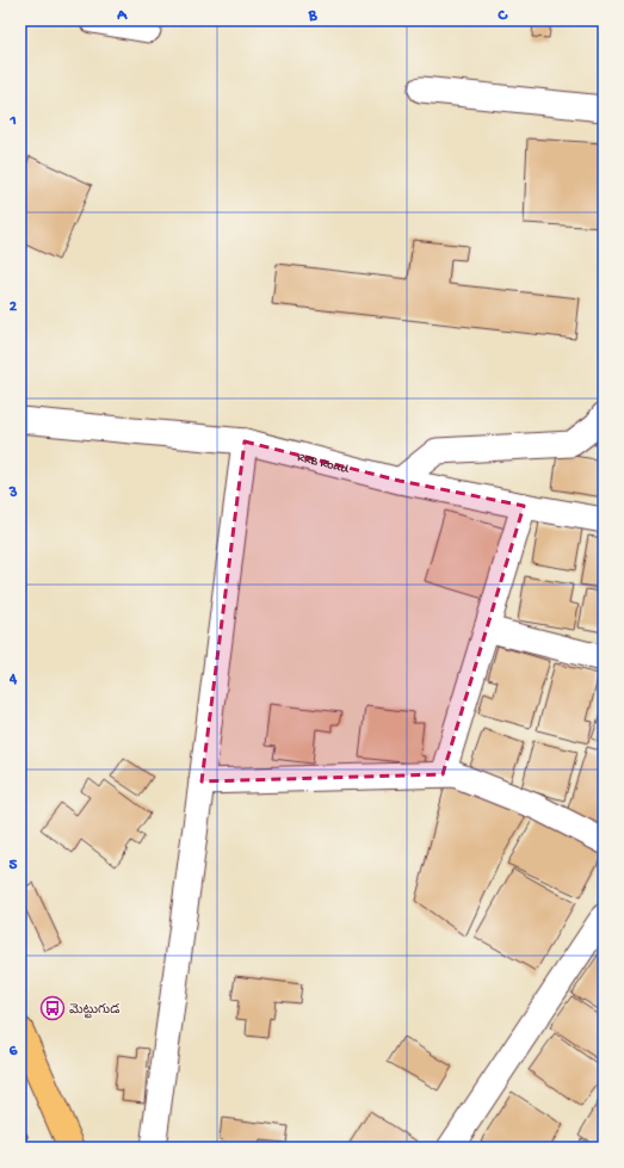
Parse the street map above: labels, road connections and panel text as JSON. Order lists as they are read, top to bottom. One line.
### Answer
{"streets":{"street":["RRB Road"]},"places":{"bus stop":["మెట్టుగుడ"]},"grid":{"columns":["A","B","C"],"rows":["1","2","3","4","5","6"]}}
